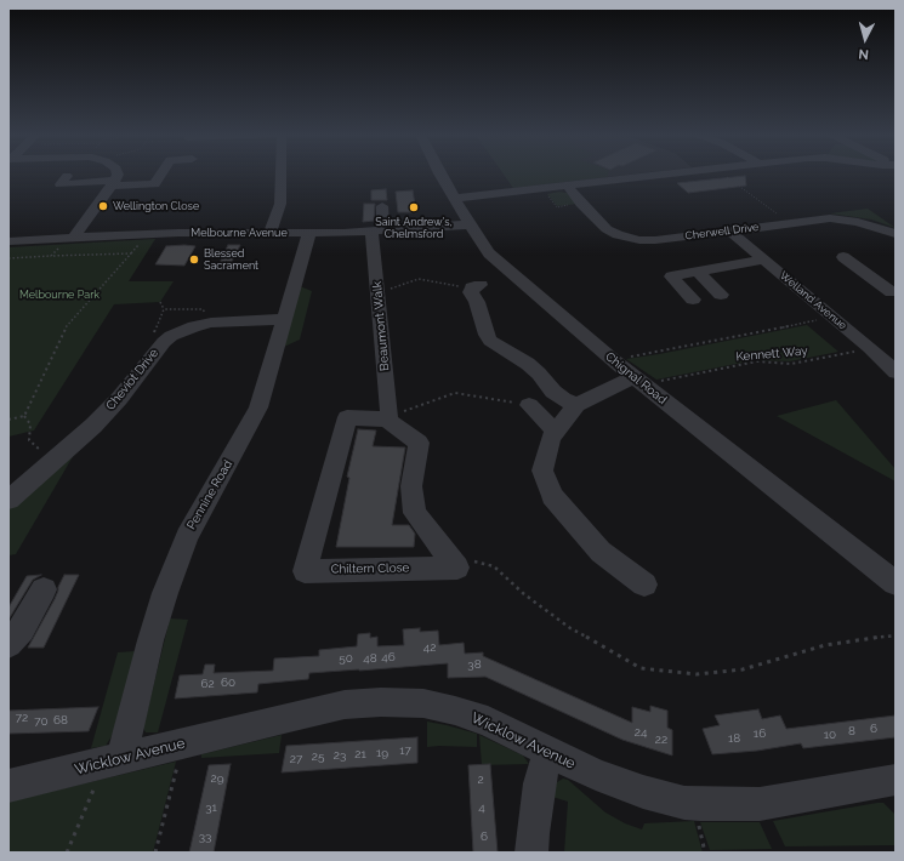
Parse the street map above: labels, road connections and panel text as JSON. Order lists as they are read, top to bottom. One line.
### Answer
{"streets":{"street":["Cherwell Drive","Melbourne Avenue","Welland Avenue","Beaumont Walk","Chignal Road","Cheviot Drive","Pennine Road","Chiltern Close","Wicklow Avenue"],"path":["Kennett Way"]},"crossings":[["Cherwell Drive","Welland Avenue"],["Melbourne Avenue","Beaumont Walk"],["Melbourne Avenue","Chignal Road"],["Melbourne Avenue","Pennine Road"],["Welland Avenue","Kennett Way"],["Beaumont Walk","Chiltern Close"],["Kennett Way","Chignal Road"],["Cheviot Drive","Pennine Road"],["Pennine Road","Wicklow Avenue"]],"parks":["Melbourne Park"],"places":["Wellington Close","Saint Andrew's, Chelmsford","Blessed Sacrament"],"house_numbers":["42","46","50","48","38","60","62","72","68","70","6","8","24","16","10","18","22","17","19","21","23","25","27","29","2","31","4","33","6"],"north":"bottom"}
